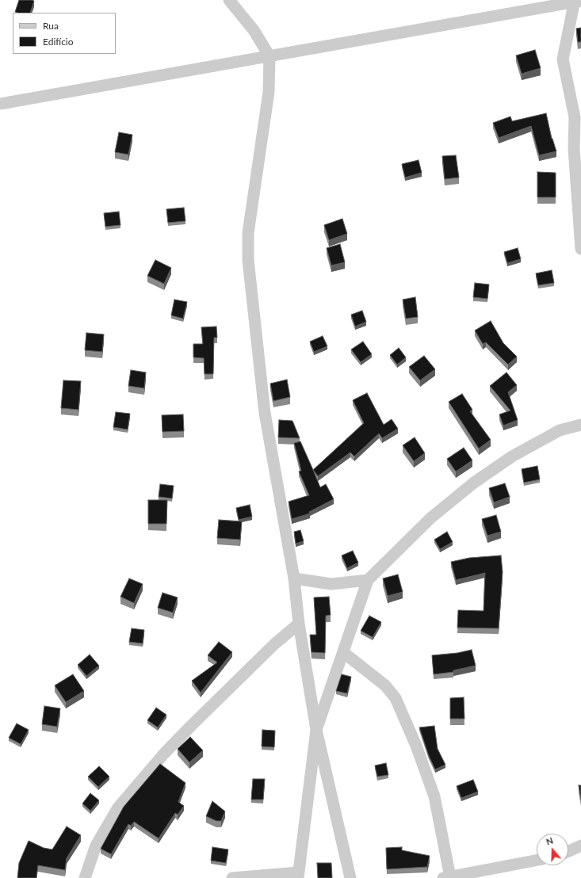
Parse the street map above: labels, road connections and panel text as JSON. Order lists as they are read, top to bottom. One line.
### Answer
{"legend":["Rua","Edifício"],"north":"top"}
